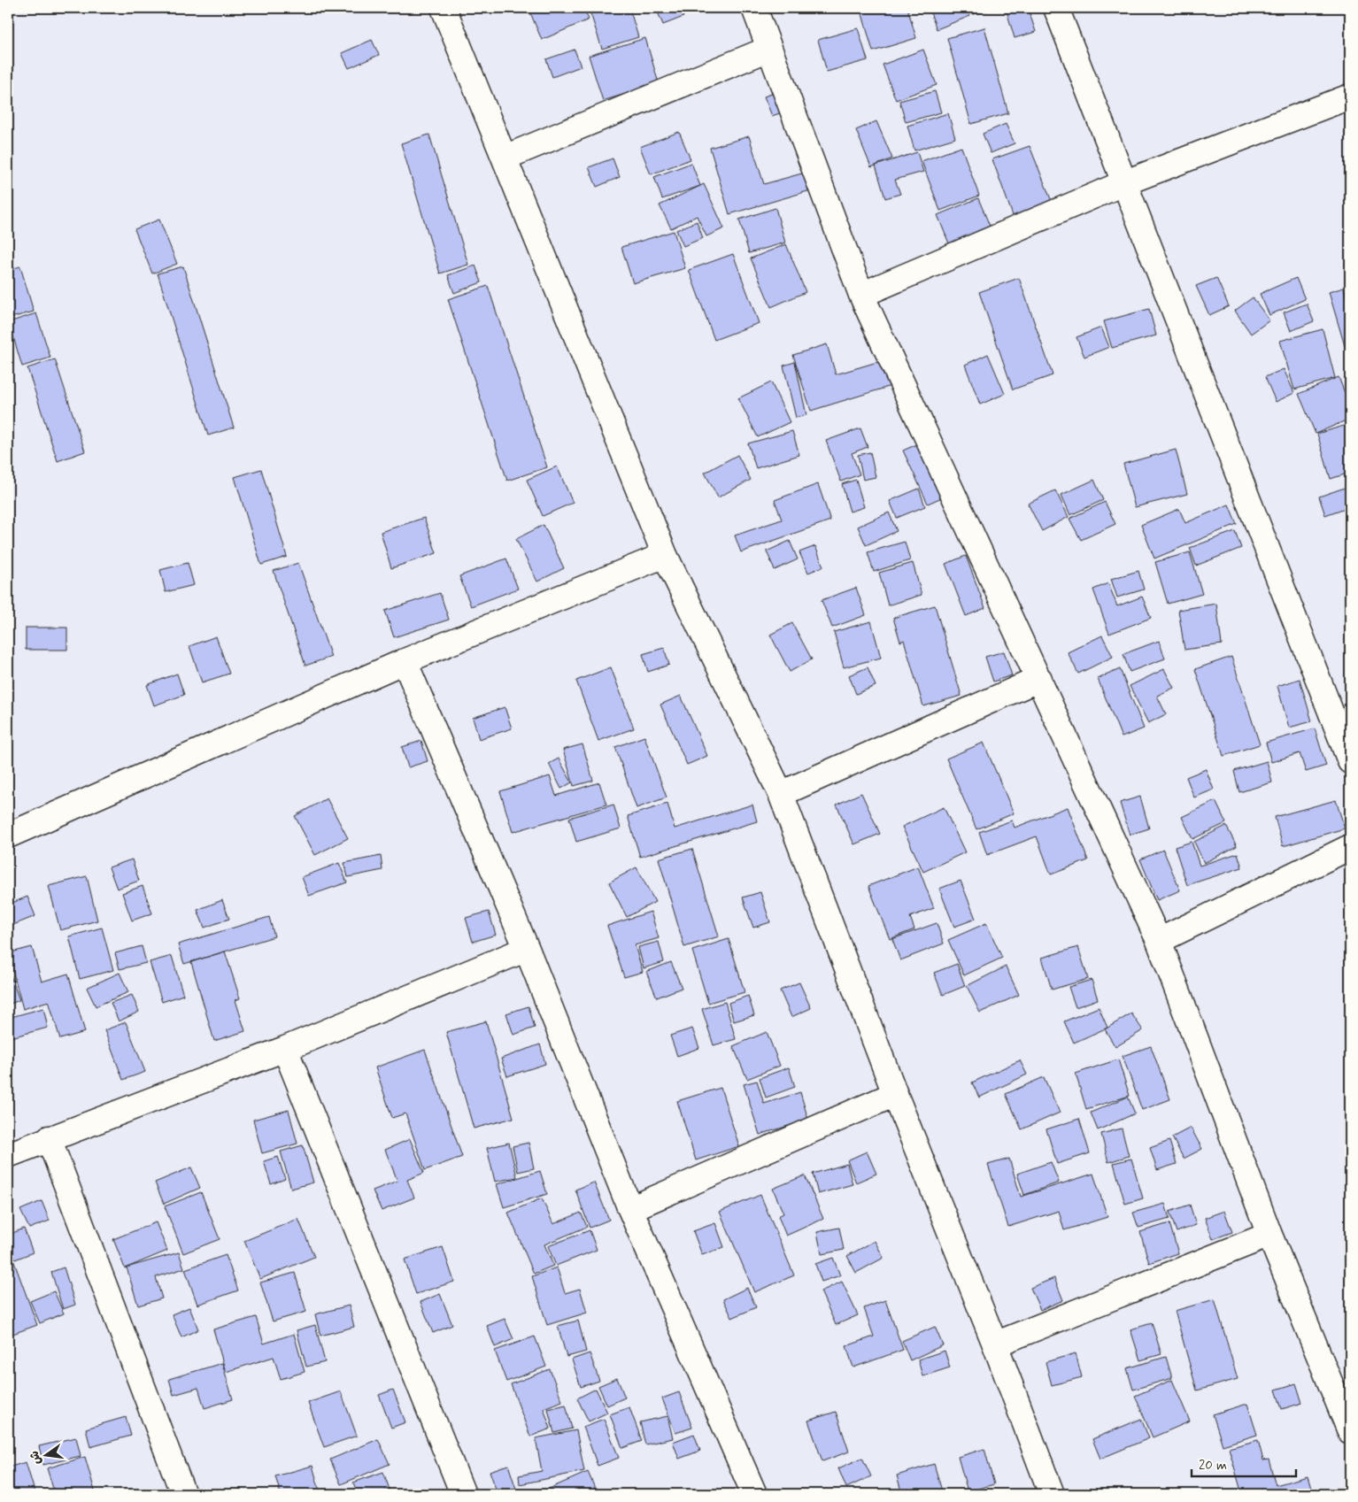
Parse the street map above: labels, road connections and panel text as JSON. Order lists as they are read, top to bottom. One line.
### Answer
{"scale_bar":"20 m","north":"left"}
